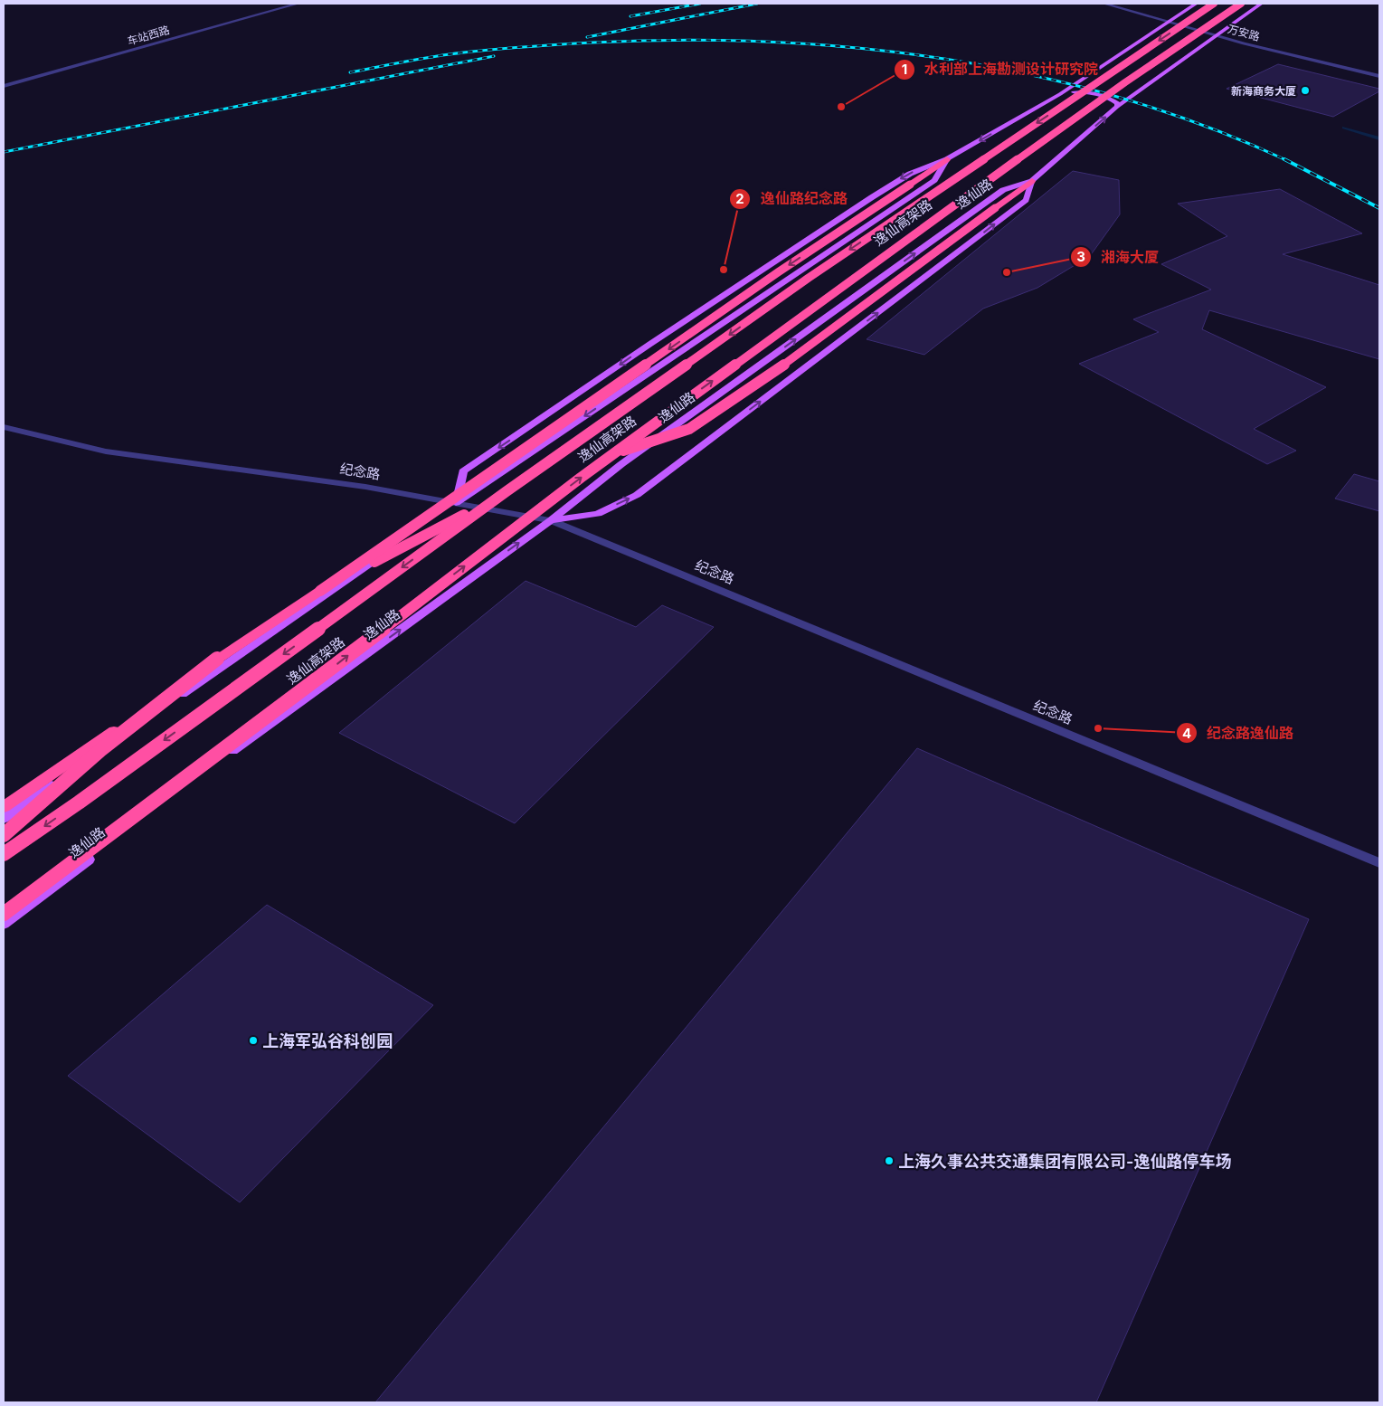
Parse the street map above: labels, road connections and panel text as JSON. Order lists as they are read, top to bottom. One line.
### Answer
{"streets":{"highway":["逸仙高架路"],"main road":["逸仙路"],"street":["万安路","车站西路","纪念路"]},"crossings":[["万安路","逸仙路"],["逸仙路","纪念路"]],"places":["新海商务大厦","水利部上海勘测设计研究院","逸仙路纪念路","湘海大厦","纪念路逸仙路","上海军弘谷科创园","上海久事公共交通集团有限公司-逸仙路停车场"]}
